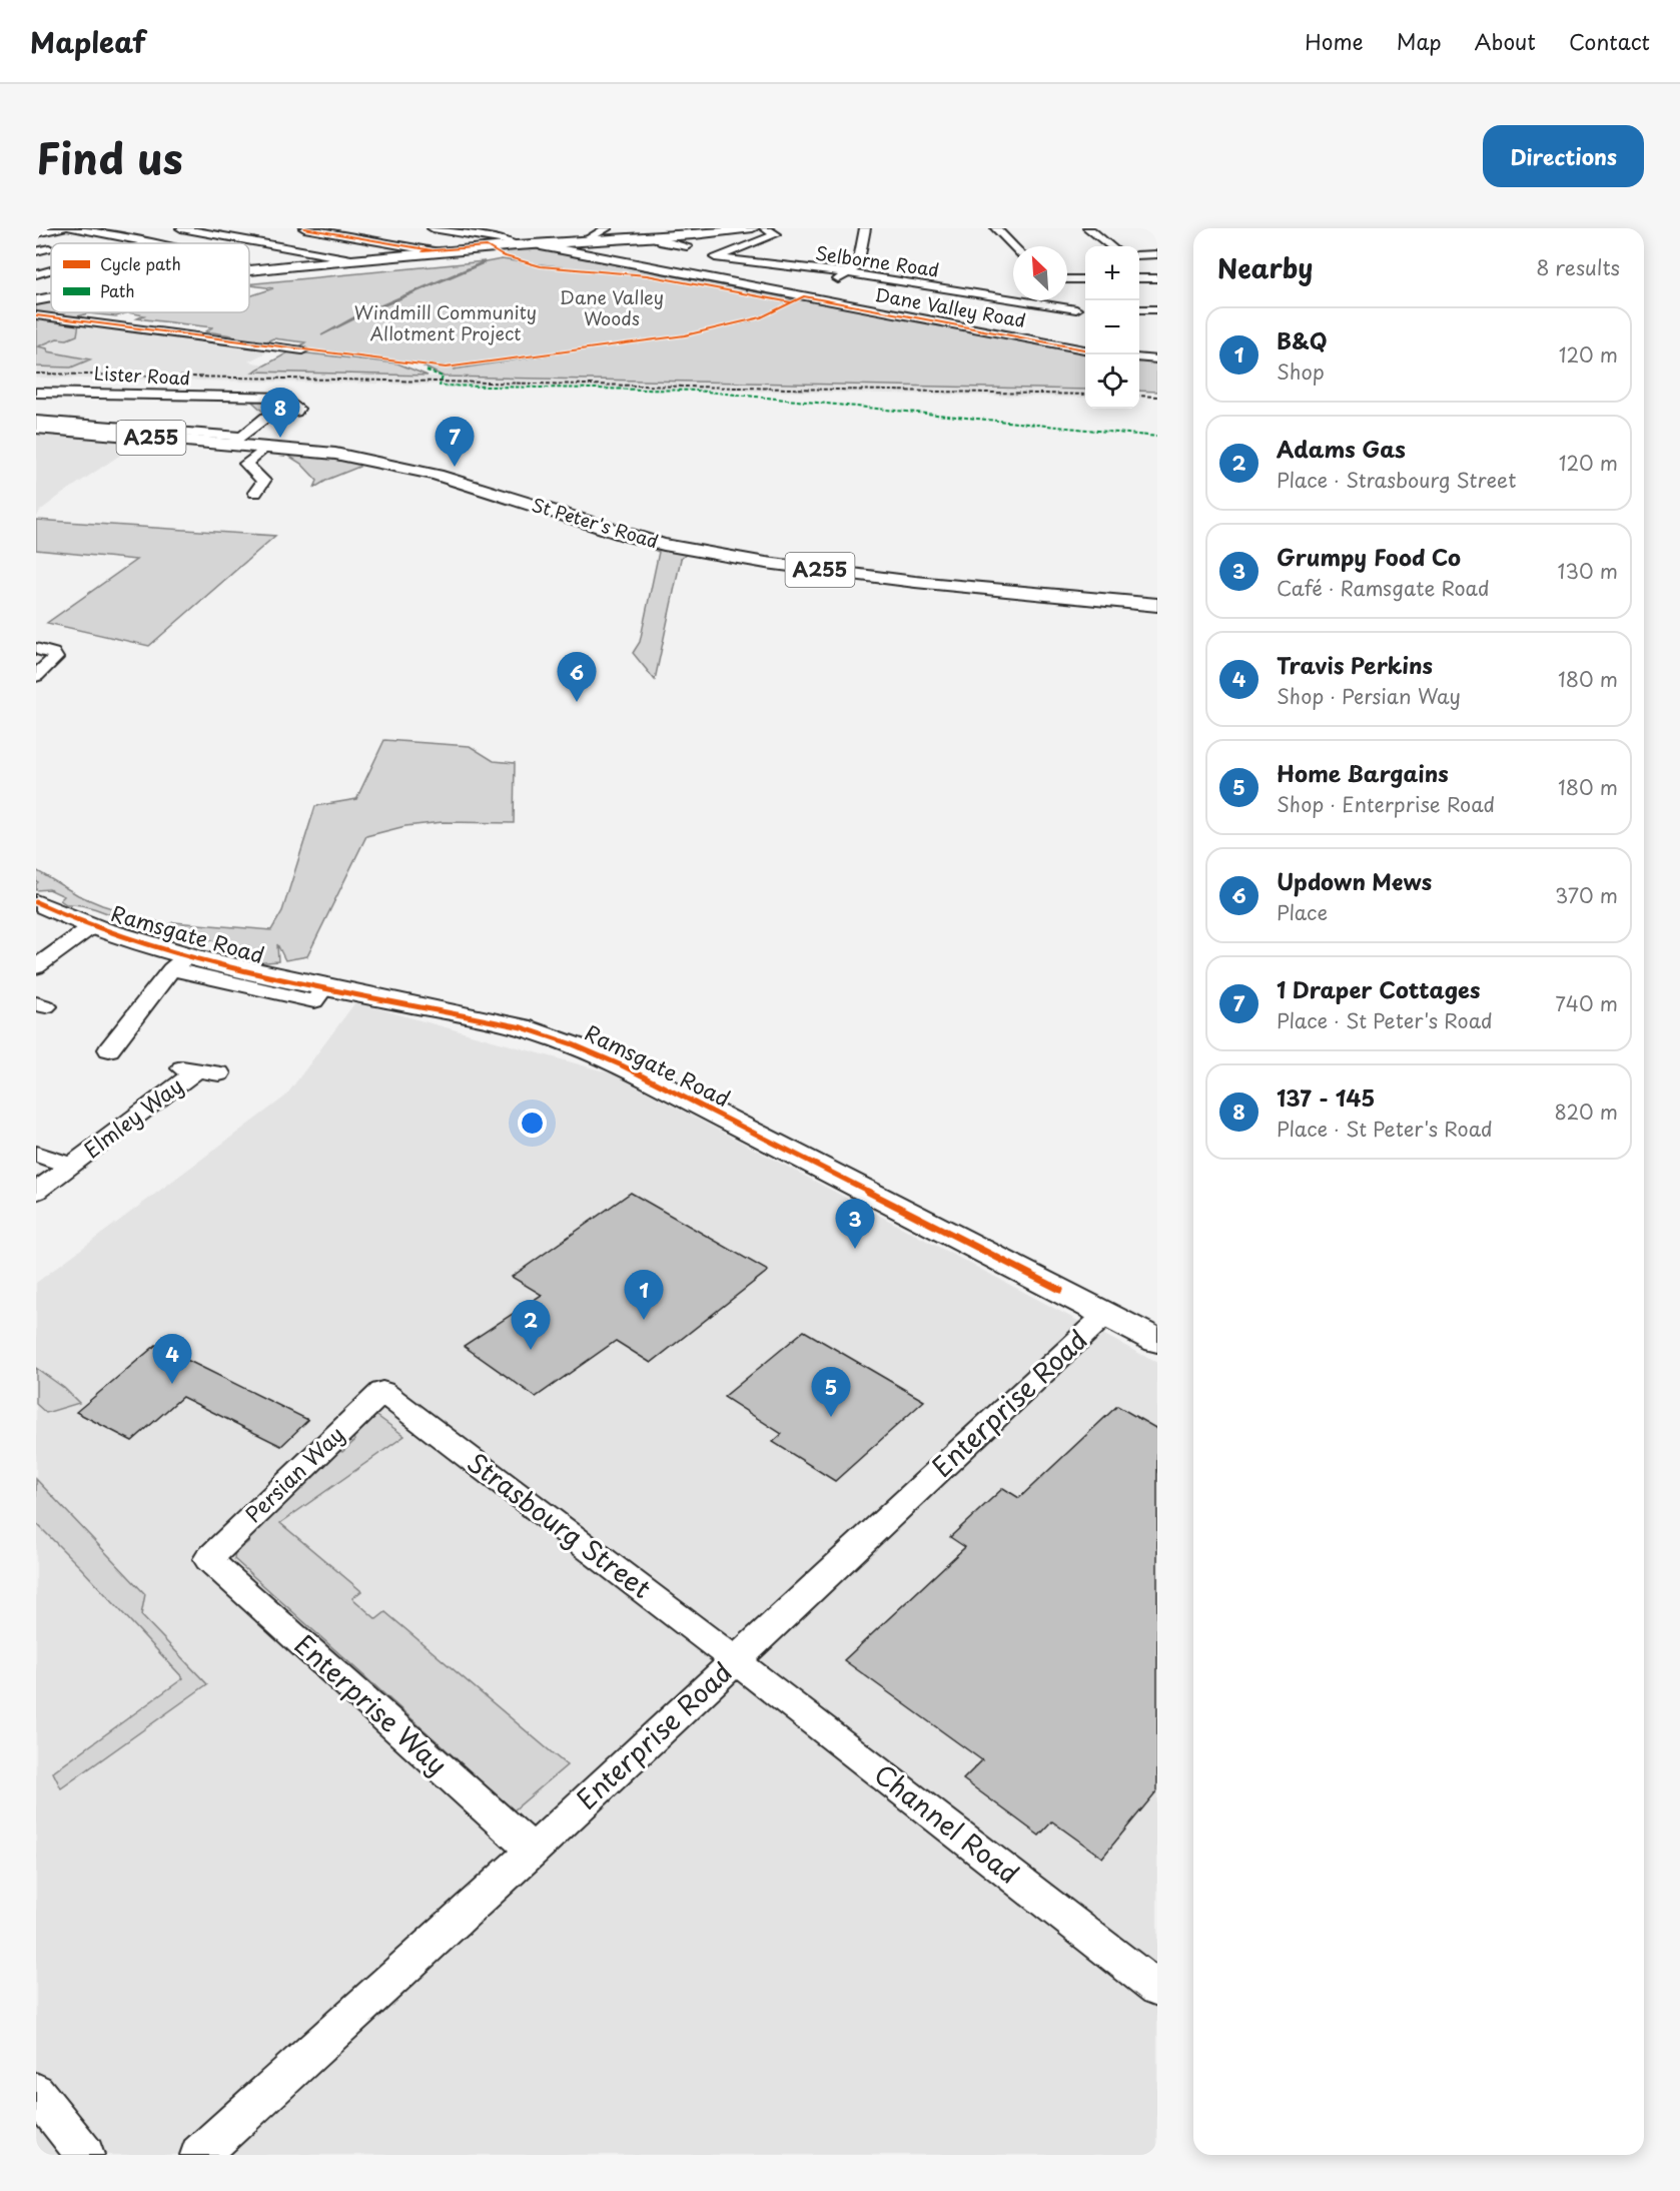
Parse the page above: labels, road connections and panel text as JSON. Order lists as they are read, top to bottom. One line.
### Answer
{"streets":{"main road":["A255","St Peter's Road","Ramsgate Road"],"street":["Selborne Road","Dane Valley Road","Lister Road","Elmley Way","Enterprise Road","Persian Way","Strasbourg Street","Enterprise Way","Channel Road"]},"crossings":[["Lister Road","St Peter's Road"],["Ramsgate Road","Enterprise Road"],["Enterprise Road","Strasbourg Street"],["Enterprise Road","Enterprise Way"],["Enterprise Road","Channel Road"],["Persian Way","Strasbourg Street"],["Persian Way","Enterprise Way"],["Strasbourg Street","Channel Road"]],"parks":["Dane Valley Woods","Windmill Community Allotment Project"],"legend":["Cycle path","Path"],"north":"top left","page":{"header":"Mapleaf","nav":["Home","Map","About","Contact"],"title":"Find us","buttons":"Directions","heading":["Nearby","8 results"],"map_buttons":["+","−"],"list":[{"mark":"1","name":"B&Q","note":"Shop","value":"120 m"},{"mark":"2","name":"Adams Gas","note":"Place · Strasbourg Street","value":"120 m"},{"mark":"3","name":"Grumpy Food Co","note":"Café · Ramsgate Road","value":"130 m"},{"mark":"4","name":"Travis Perkins","note":"Shop · Persian Way","value":"180 m"},{"mark":"5","name":"Home Bargains","note":"Shop · Enterprise Road","value":"180 m"},{"mark":"6","name":"Updown Mews","note":"Place","value":"370 m"},{"mark":"7","name":"1 Draper Cottages","note":"Place · St Peter's Road","value":"740 m"},{"mark":"8","name":"137 - 145","note":"Place · St Peter's Road","value":"820 m"}],"pins":["8","7","6","3","1","2","4","5"]}}
